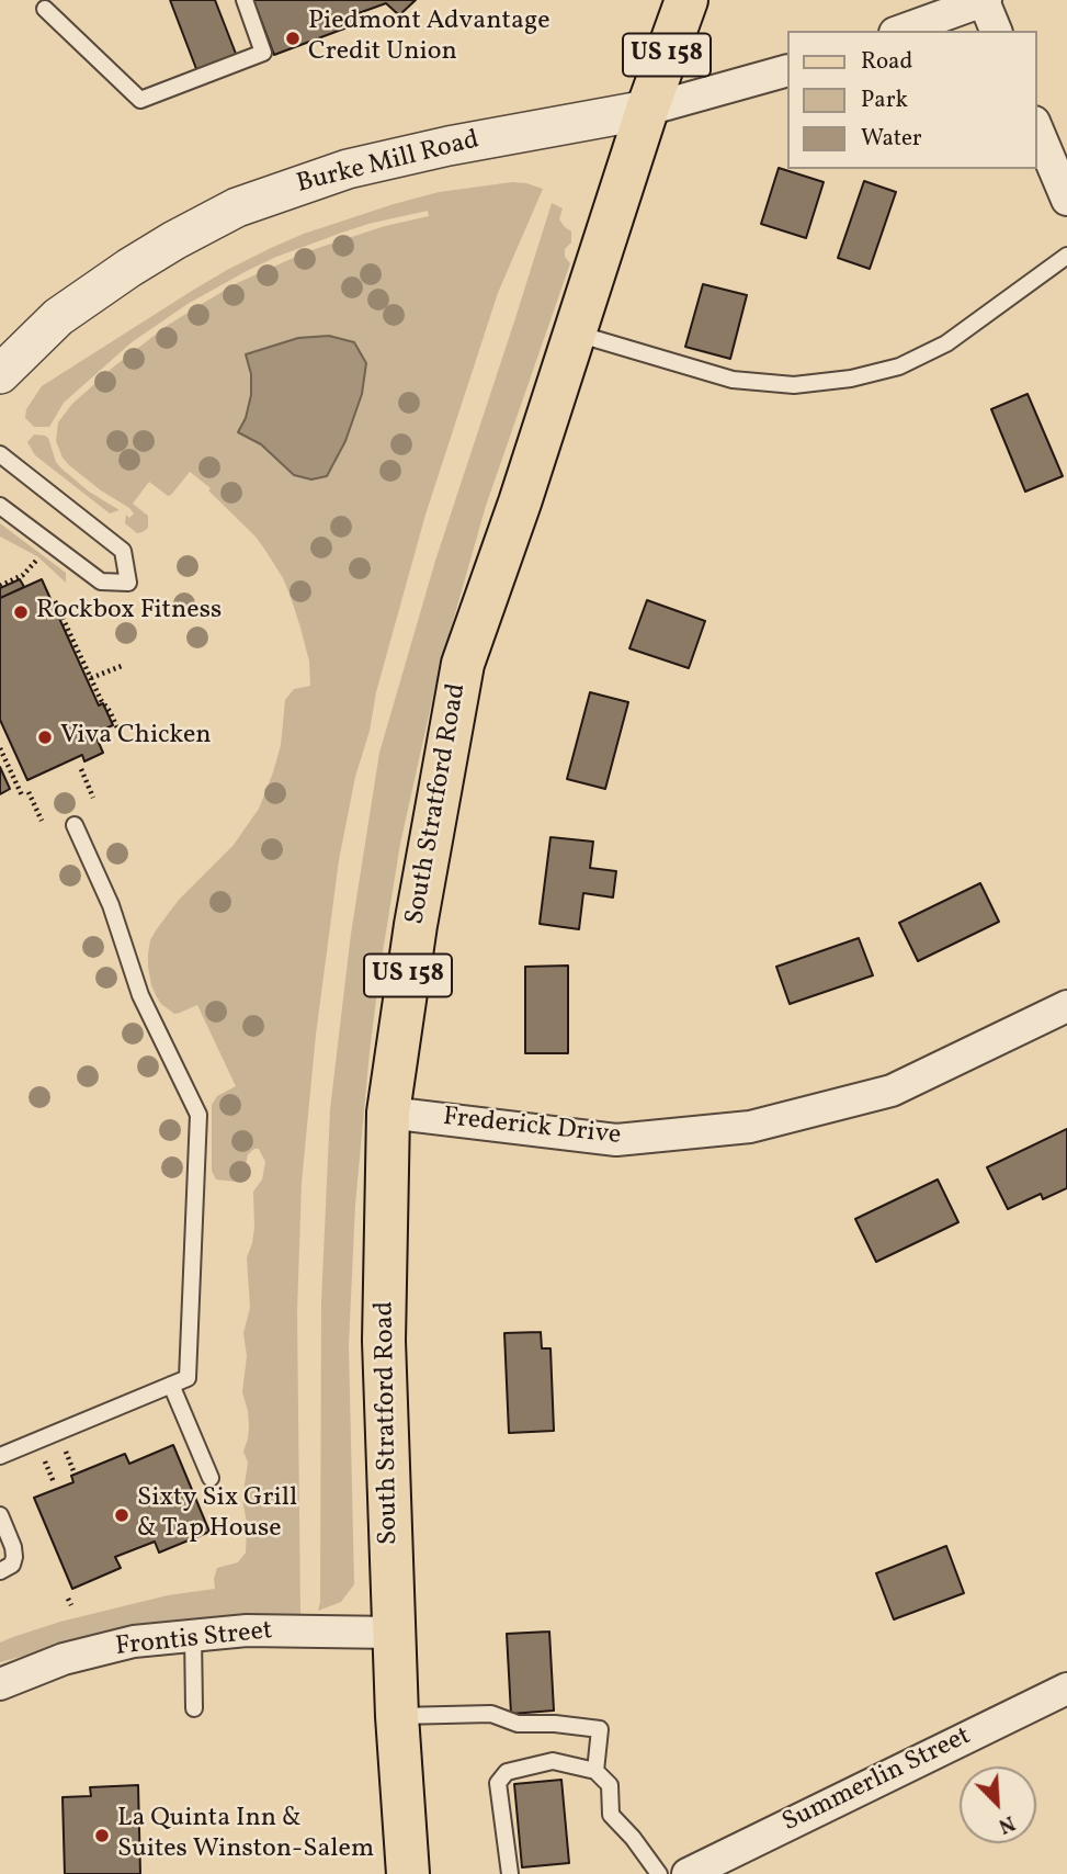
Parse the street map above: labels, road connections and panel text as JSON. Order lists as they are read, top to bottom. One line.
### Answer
{"streets":{"main road":["US 158","South Stratford Road"],"street":["Burke Mill Road","Frederick Drive","Frontis Street","Summerlin Street"]},"crossings":[["Burke Mill Road","South Stratford Road"],["South Stratford Road","Frederick Drive"],["South Stratford Road","Frontis Street"]],"places":["Piedmont Advantage Credit Union","Rockbox Fitness","Viva Chicken","Sixty Six Grill & Tap House","La Quinta Inn & Suites Winston-Salem"],"legend":["Road","Park","Water"],"north":"bottom right"}
